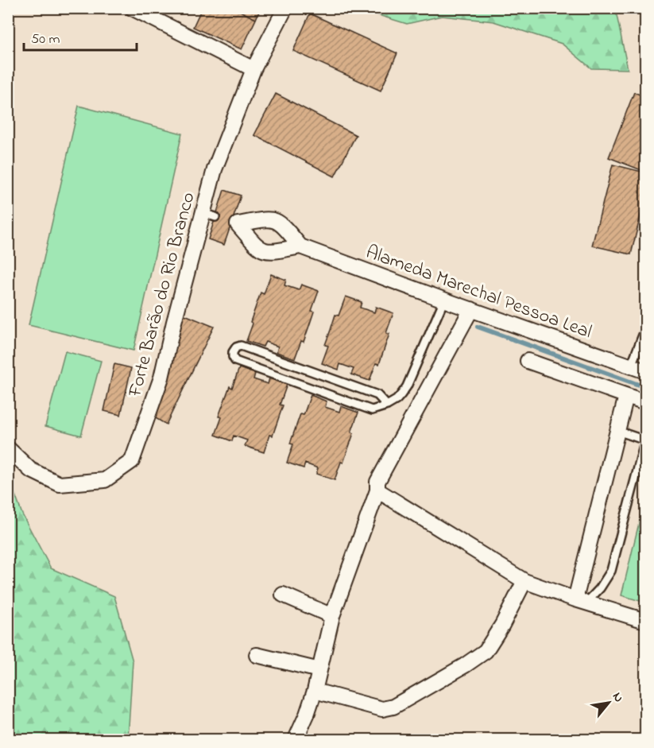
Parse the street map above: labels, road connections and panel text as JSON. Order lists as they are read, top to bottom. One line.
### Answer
{"streets":{"street":["Alameda Marechal Pessoa Leal","Forte Barão do Rio Branco"]},"scale_bar":"50 m","north":"top right"}
